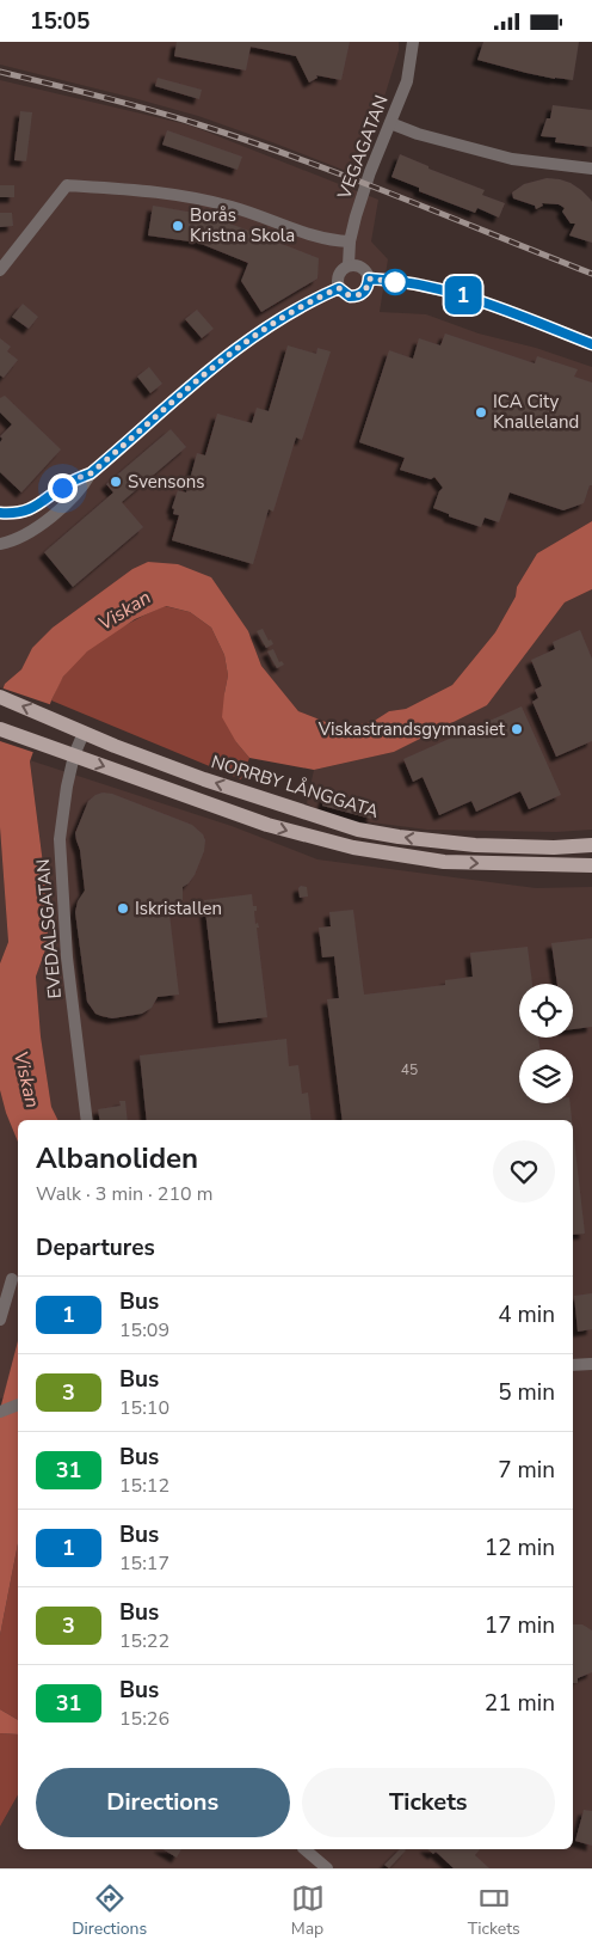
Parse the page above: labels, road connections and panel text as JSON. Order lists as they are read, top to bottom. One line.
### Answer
{"streets":{"main road":["NORRBY LÅNGGATA"],"street":["VEGAGATAN","EVEDALSGATAN"]},"crossings":[["NORRBY LÅNGGATA","EVEDALSGATAN"]],"water":["Viskan"],"places":["Borås Kristna Skola","ICA City Knalleland","Svensons","Viskastrandsgymnasiet","Iskristallen"],"lines":["bus line 1"],"house_numbers":["45"],"page":{"status":"15:05","on_map":"1","heading":[["Albanoliden","Walk · 3 min · 210 m"],"Departures"],"list":[{"mark":"1","name":"Bus","note":"15:09","value":"4 min"},{"mark":"3","name":"Bus","note":"15:10","value":"5 min"},{"mark":"31","name":"Bus","note":"15:12","value":"7 min"},{"mark":"1","name":"Bus","note":"15:17","value":"12 min"},{"mark":"3","name":"Bus","note":"15:22","value":"17 min"},{"mark":"31","name":"Bus","note":"15:26","value":"21 min"}],"buttons":["Directions","Tickets"],"tabs":["Directions","Map","Tickets"]}}
